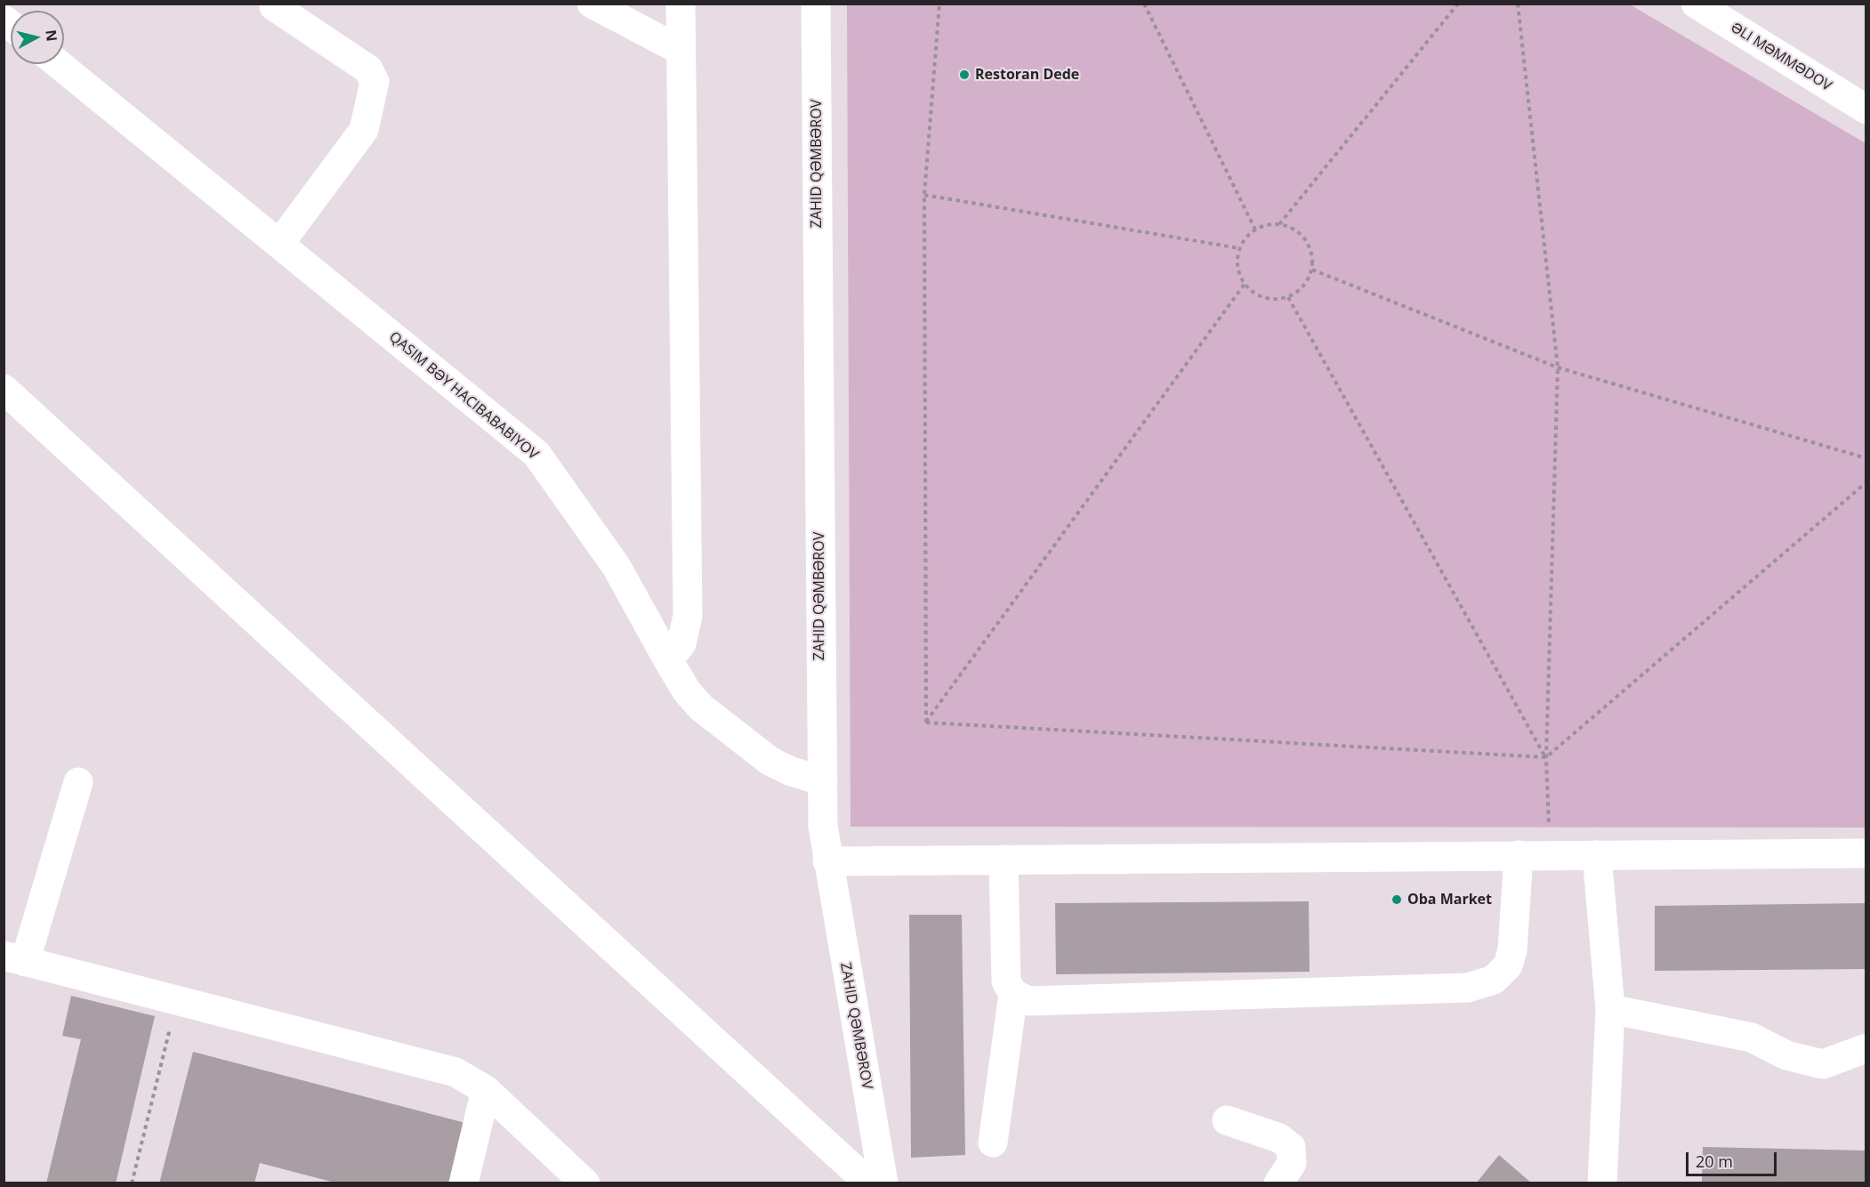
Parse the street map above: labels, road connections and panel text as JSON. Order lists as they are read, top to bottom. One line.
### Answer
{"streets":{"street":["ƏLI MƏMMƏDOV","ZAHID QƏMBƏROV"]},"places":["Restoran Dede","Oba Market"],"scale_bar":"20 m","north":"right"}
